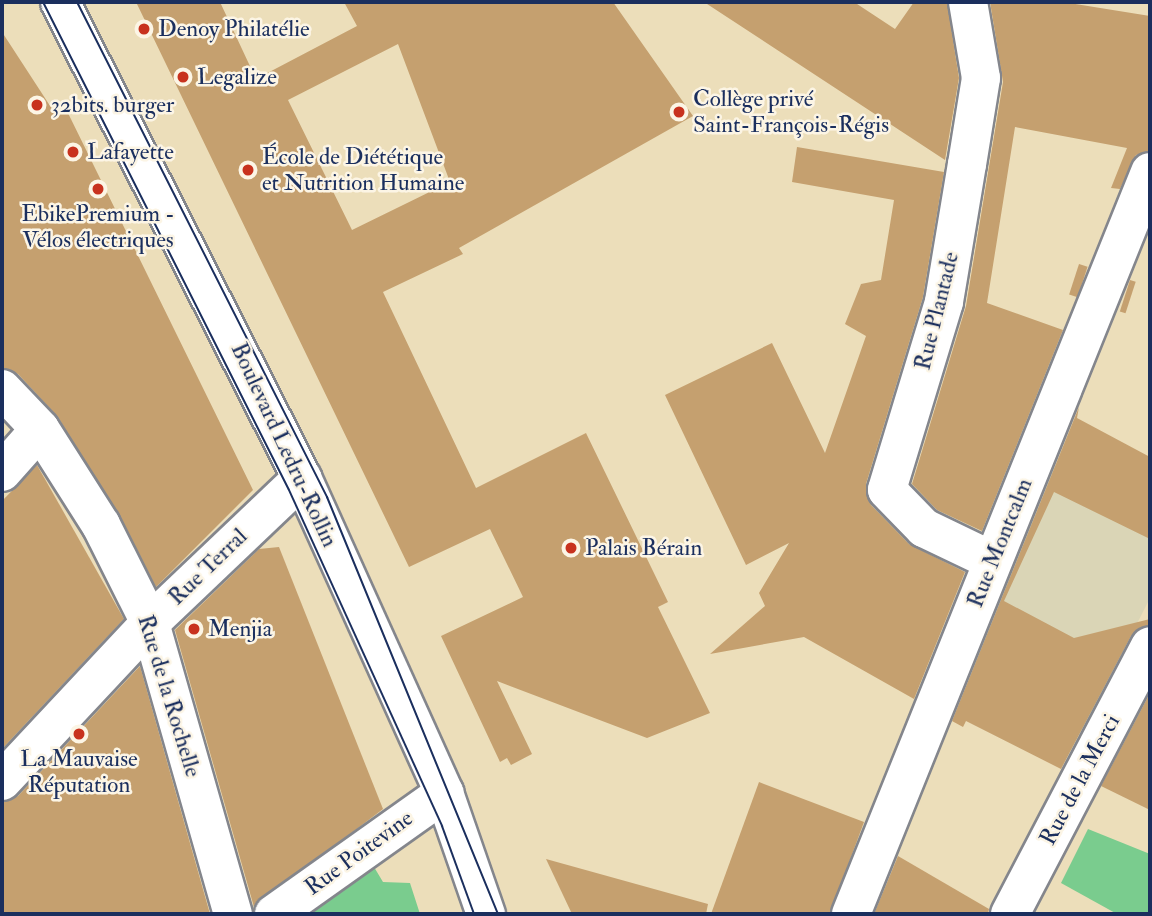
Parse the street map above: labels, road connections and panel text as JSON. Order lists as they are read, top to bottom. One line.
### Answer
{"streets":{"street":["Rue Plantade","Boulevard Ledru-Rollin","Rue Montcalm","Rue Terral","Rue de la Rochelle","Rue de la Merci","Rue Poitevine"]},"crossings":[["Rue Plantade","Rue Montcalm"],["Boulevard Ledru-Rollin","Rue Terral"],["Boulevard Ledru-Rollin","Rue Poitevine"],["Rue Terral","Rue de la Rochelle"]],"places":["Denoy Philatélie","Legalize","32bits. burger","Collège privé Saint-François-Régis","Lafayette","École de Diététique et Nutrition Humaine","EbikePremium - Vélos électriques","Palais Bérain","Menjia","La Mauvaise Réputation"]}
